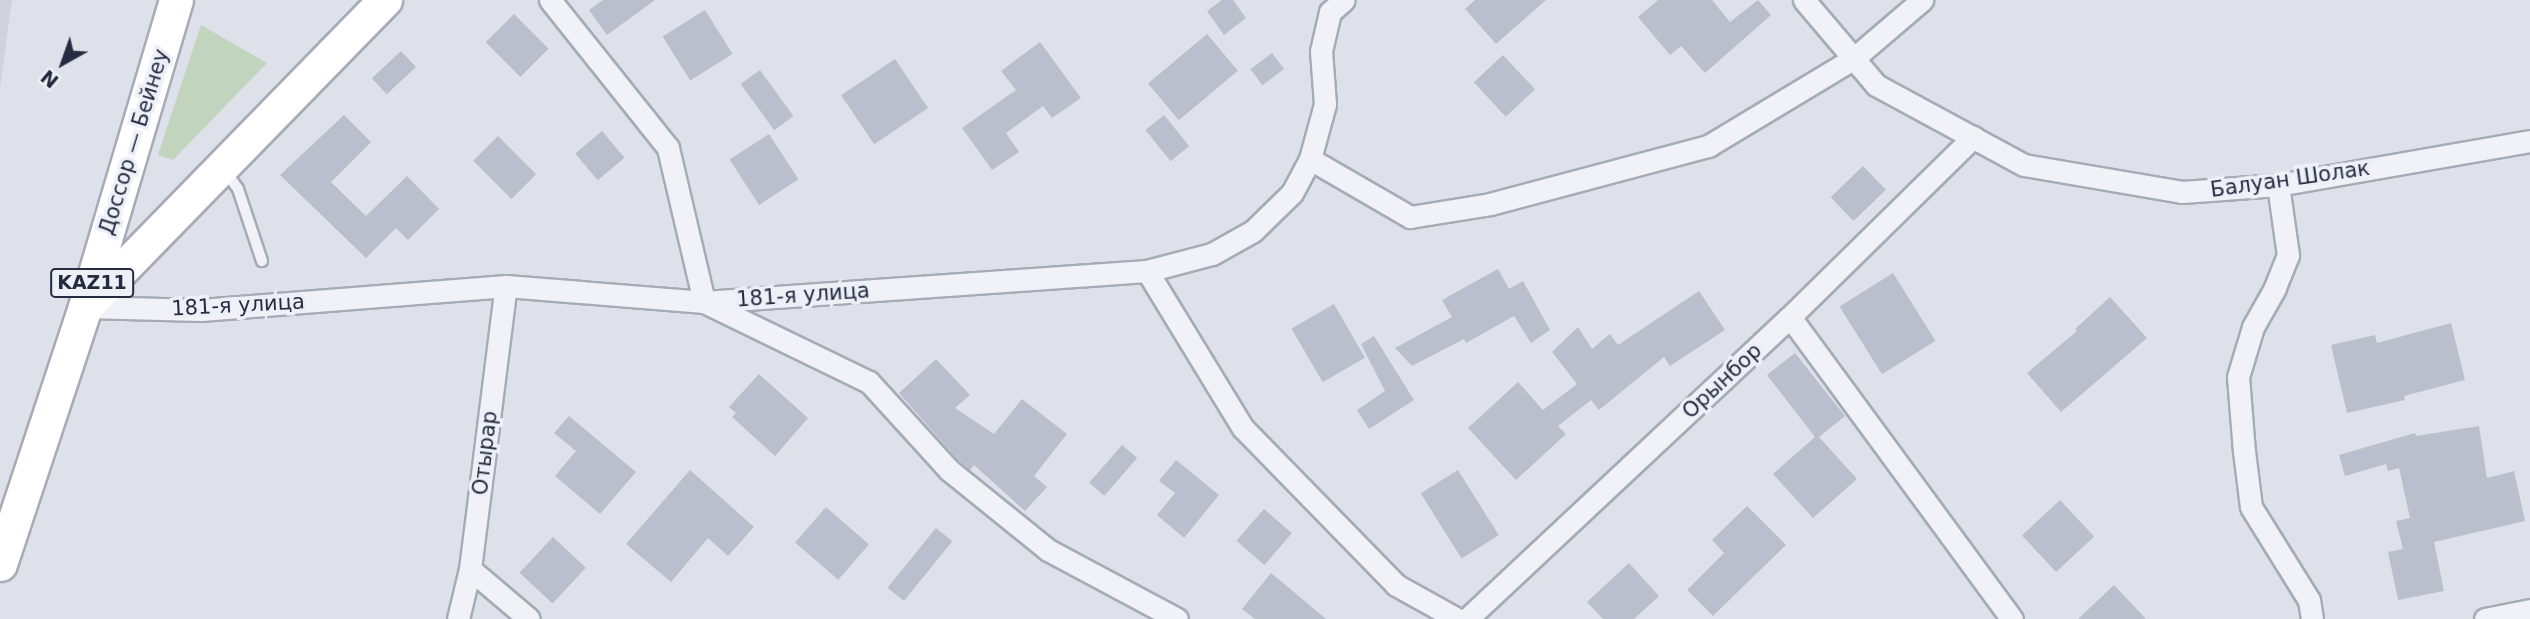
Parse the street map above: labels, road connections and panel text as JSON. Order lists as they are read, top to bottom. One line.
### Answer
{"streets":{"highway":["Доссор — Бейнеу","KAZ11"],"street":["Балуан Шолак","181-я улица","Орынбор","Отырар"]},"crossings":[["Доссор — Бейнеу","181-я улица"],["Балуан Шолак","Орынбор"],["181-я улица","Отырар"]],"north":"bottom left"}
